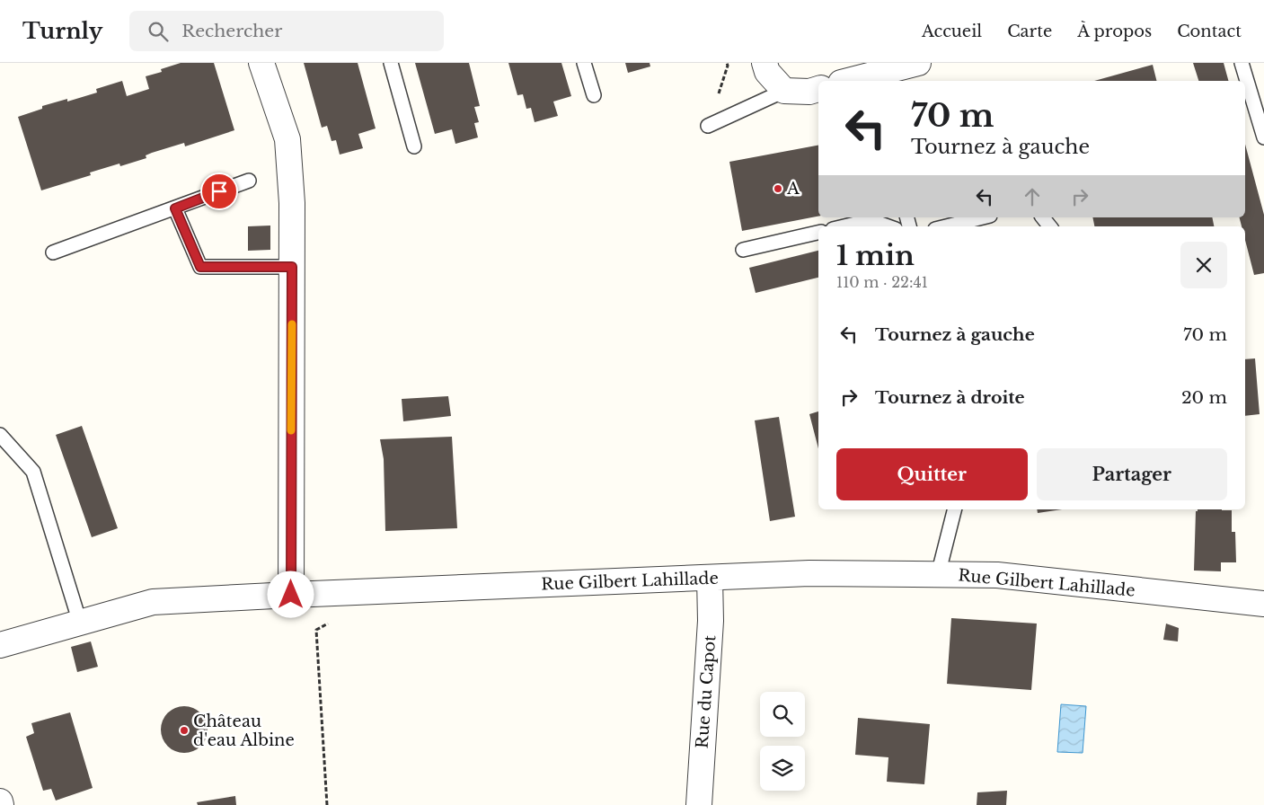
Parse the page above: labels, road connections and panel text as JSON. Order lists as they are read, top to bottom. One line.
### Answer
{"streets":{"street":["Rue Gilbert Lahillade","Rue du Capot"]},"crossings":[["Rue Gilbert Lahillade","Rue du Capot"]],"places":["A","Château d'eau Albine"],"page":{"header":"Turnly","search":"Rechercher","nav":["Accueil","Carte","À propos","Contact"],"turn":["70 m","Tournez à gauche"],"heading":["1 min","110 m · 22:41"],"list":[{"name":"Tournez à gauche","value":"70 m"},{"name":"Tournez à droite","value":"20 m"}],"buttons":["Quitter","Partager"]}}
